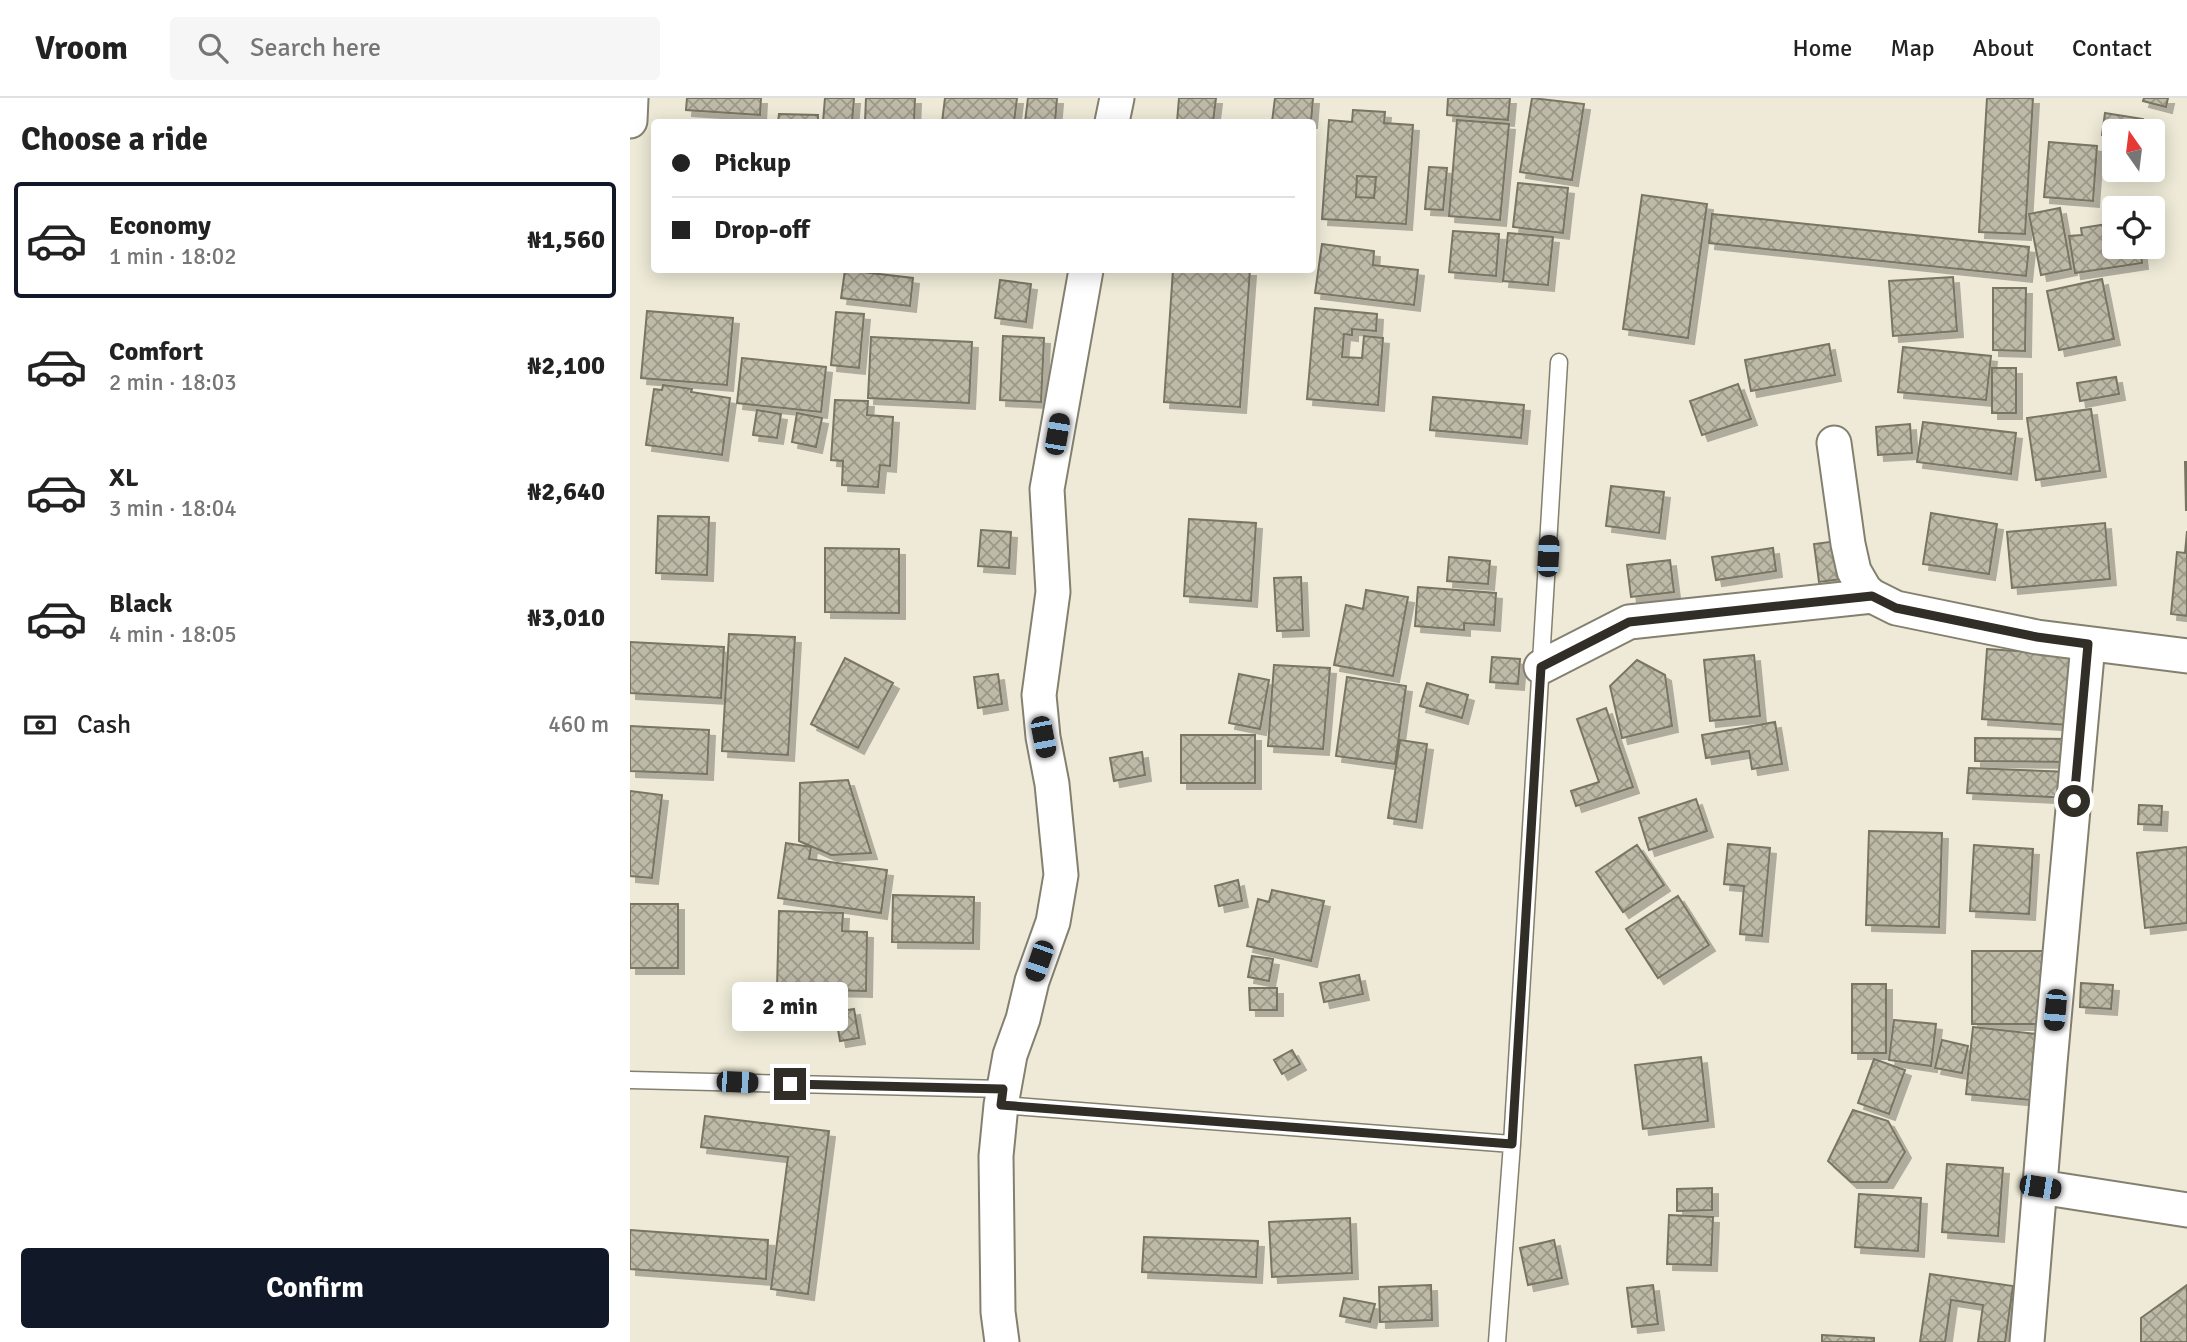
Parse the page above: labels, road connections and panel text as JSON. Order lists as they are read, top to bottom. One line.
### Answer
{"north":"top","page":{"header":"Vroom","search":"Search here","nav":["Home","Map","About","Contact"],"heading":"Choose a ride","banner":["Pickup","Drop-off"],"list":[{"name":"Economy","note":"1 min · 18:02","value":"₦1,560"},{"name":"Comfort","note":"2 min · 18:03","value":"₦2,100"},{"name":"XL","note":"3 min · 18:04","value":"₦2,640"},{"name":"Black","note":"4 min · 18:05","value":"₦3,010"}],"pay":["Cash","460 m"],"bubble":"2 min","buttons":"Confirm"}}
